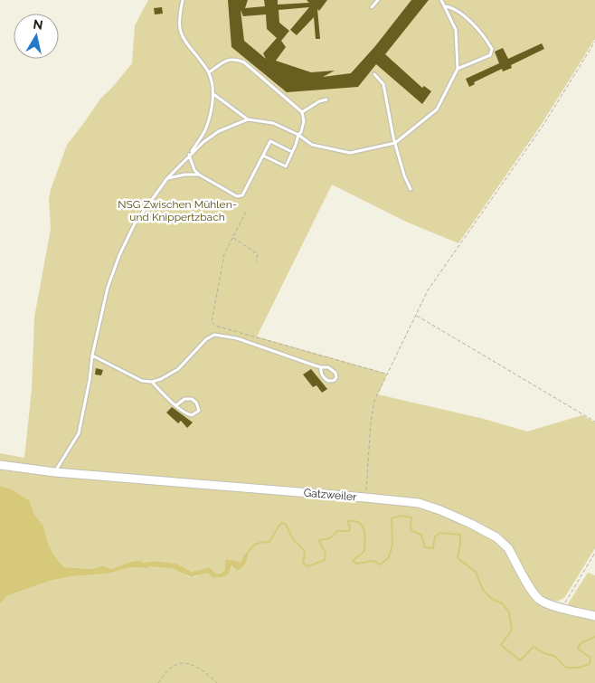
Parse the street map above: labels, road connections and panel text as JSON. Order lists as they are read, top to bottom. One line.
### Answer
{"streets":{"street":["Gatzweiler"]},"parks":["NSG Zwischen Mühlen- und Knippertzbach"],"north":"top"}
